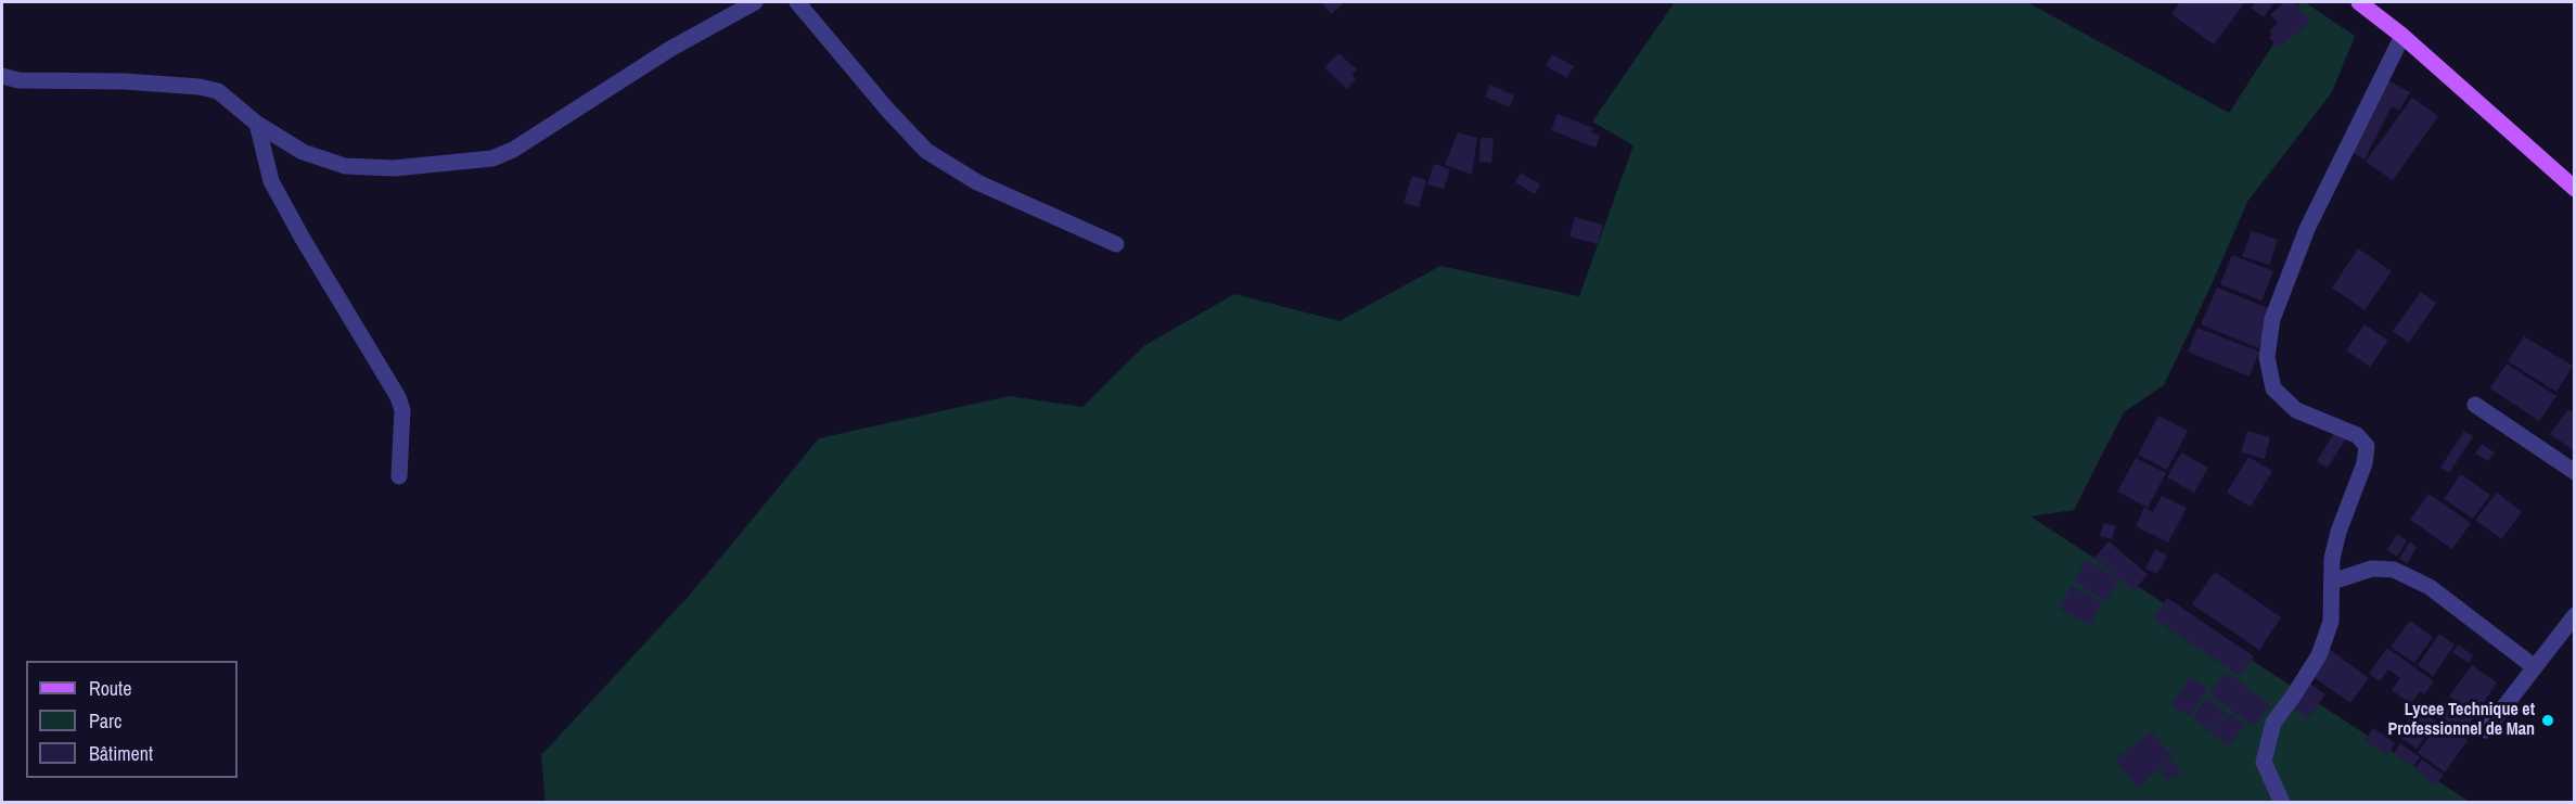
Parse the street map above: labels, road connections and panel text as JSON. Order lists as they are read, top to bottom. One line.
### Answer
{"places":["Lycee Technique et Professionnel de Man"],"legend":["Route","Parc","Bâtiment"]}
